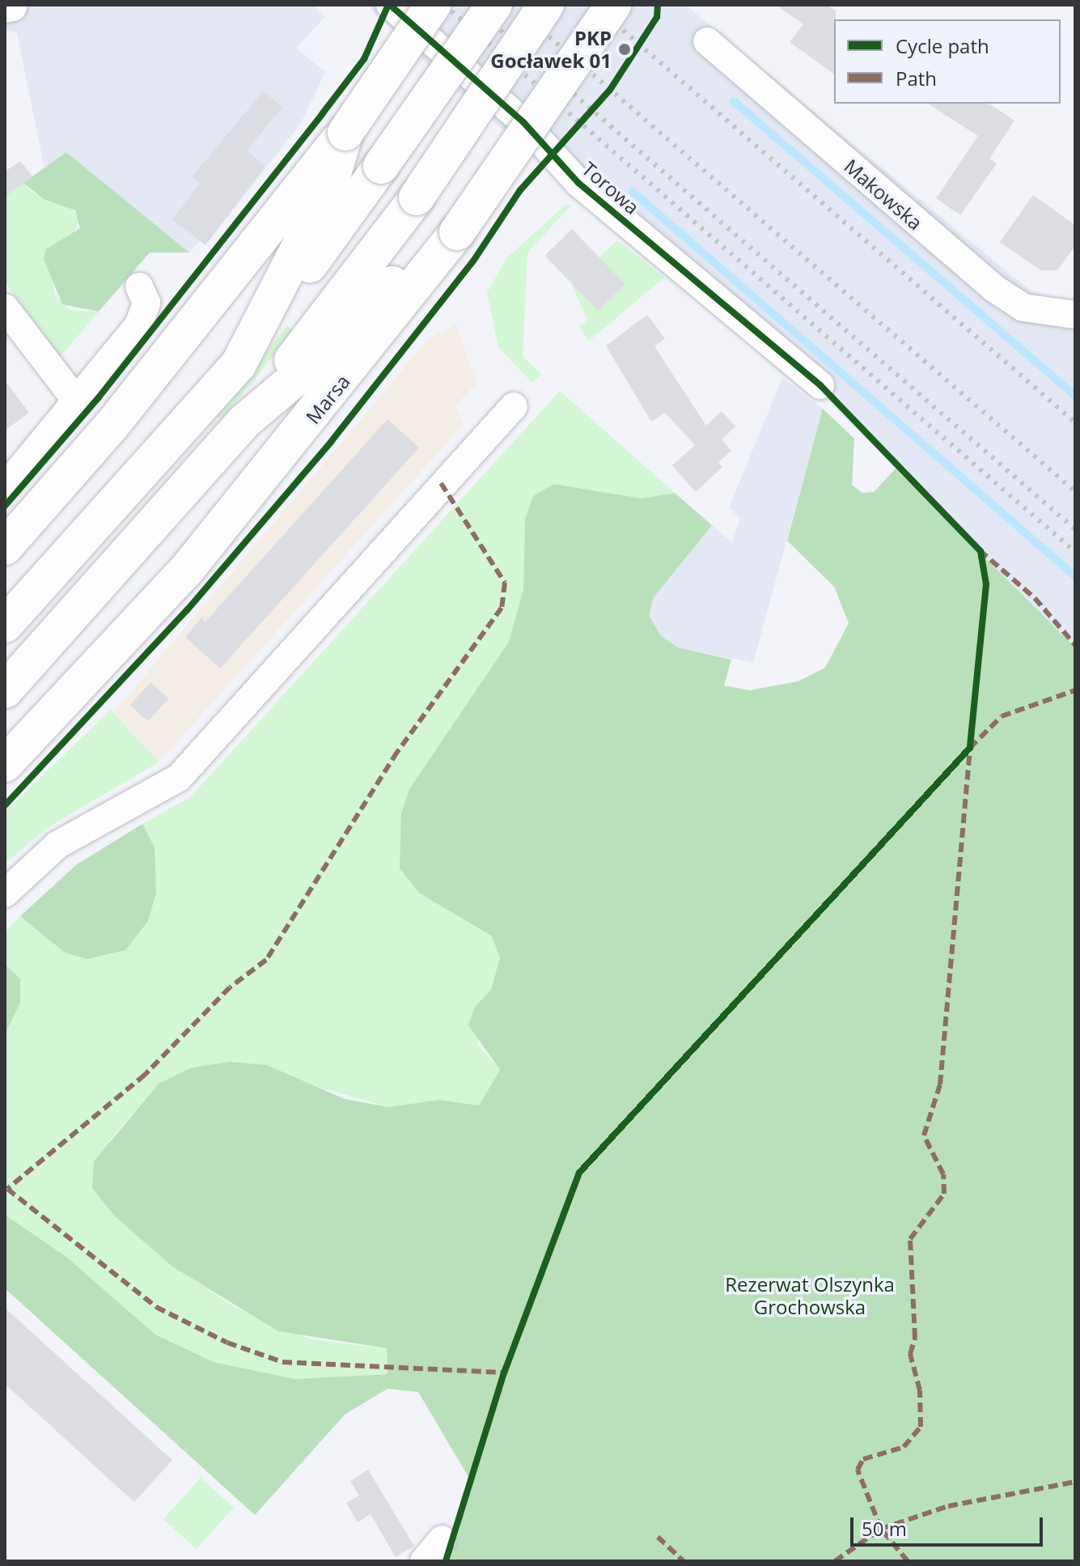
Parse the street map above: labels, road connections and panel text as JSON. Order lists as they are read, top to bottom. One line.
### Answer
{"streets":{"main road":["Marsa"],"street":["Torowa","Makowska"]},"parks":["Rezerwat Olszynka Grochowska"],"places":["PKP Gocławek 01"],"legend":["Cycle path","Path"],"scale_bar":"50 m"}
